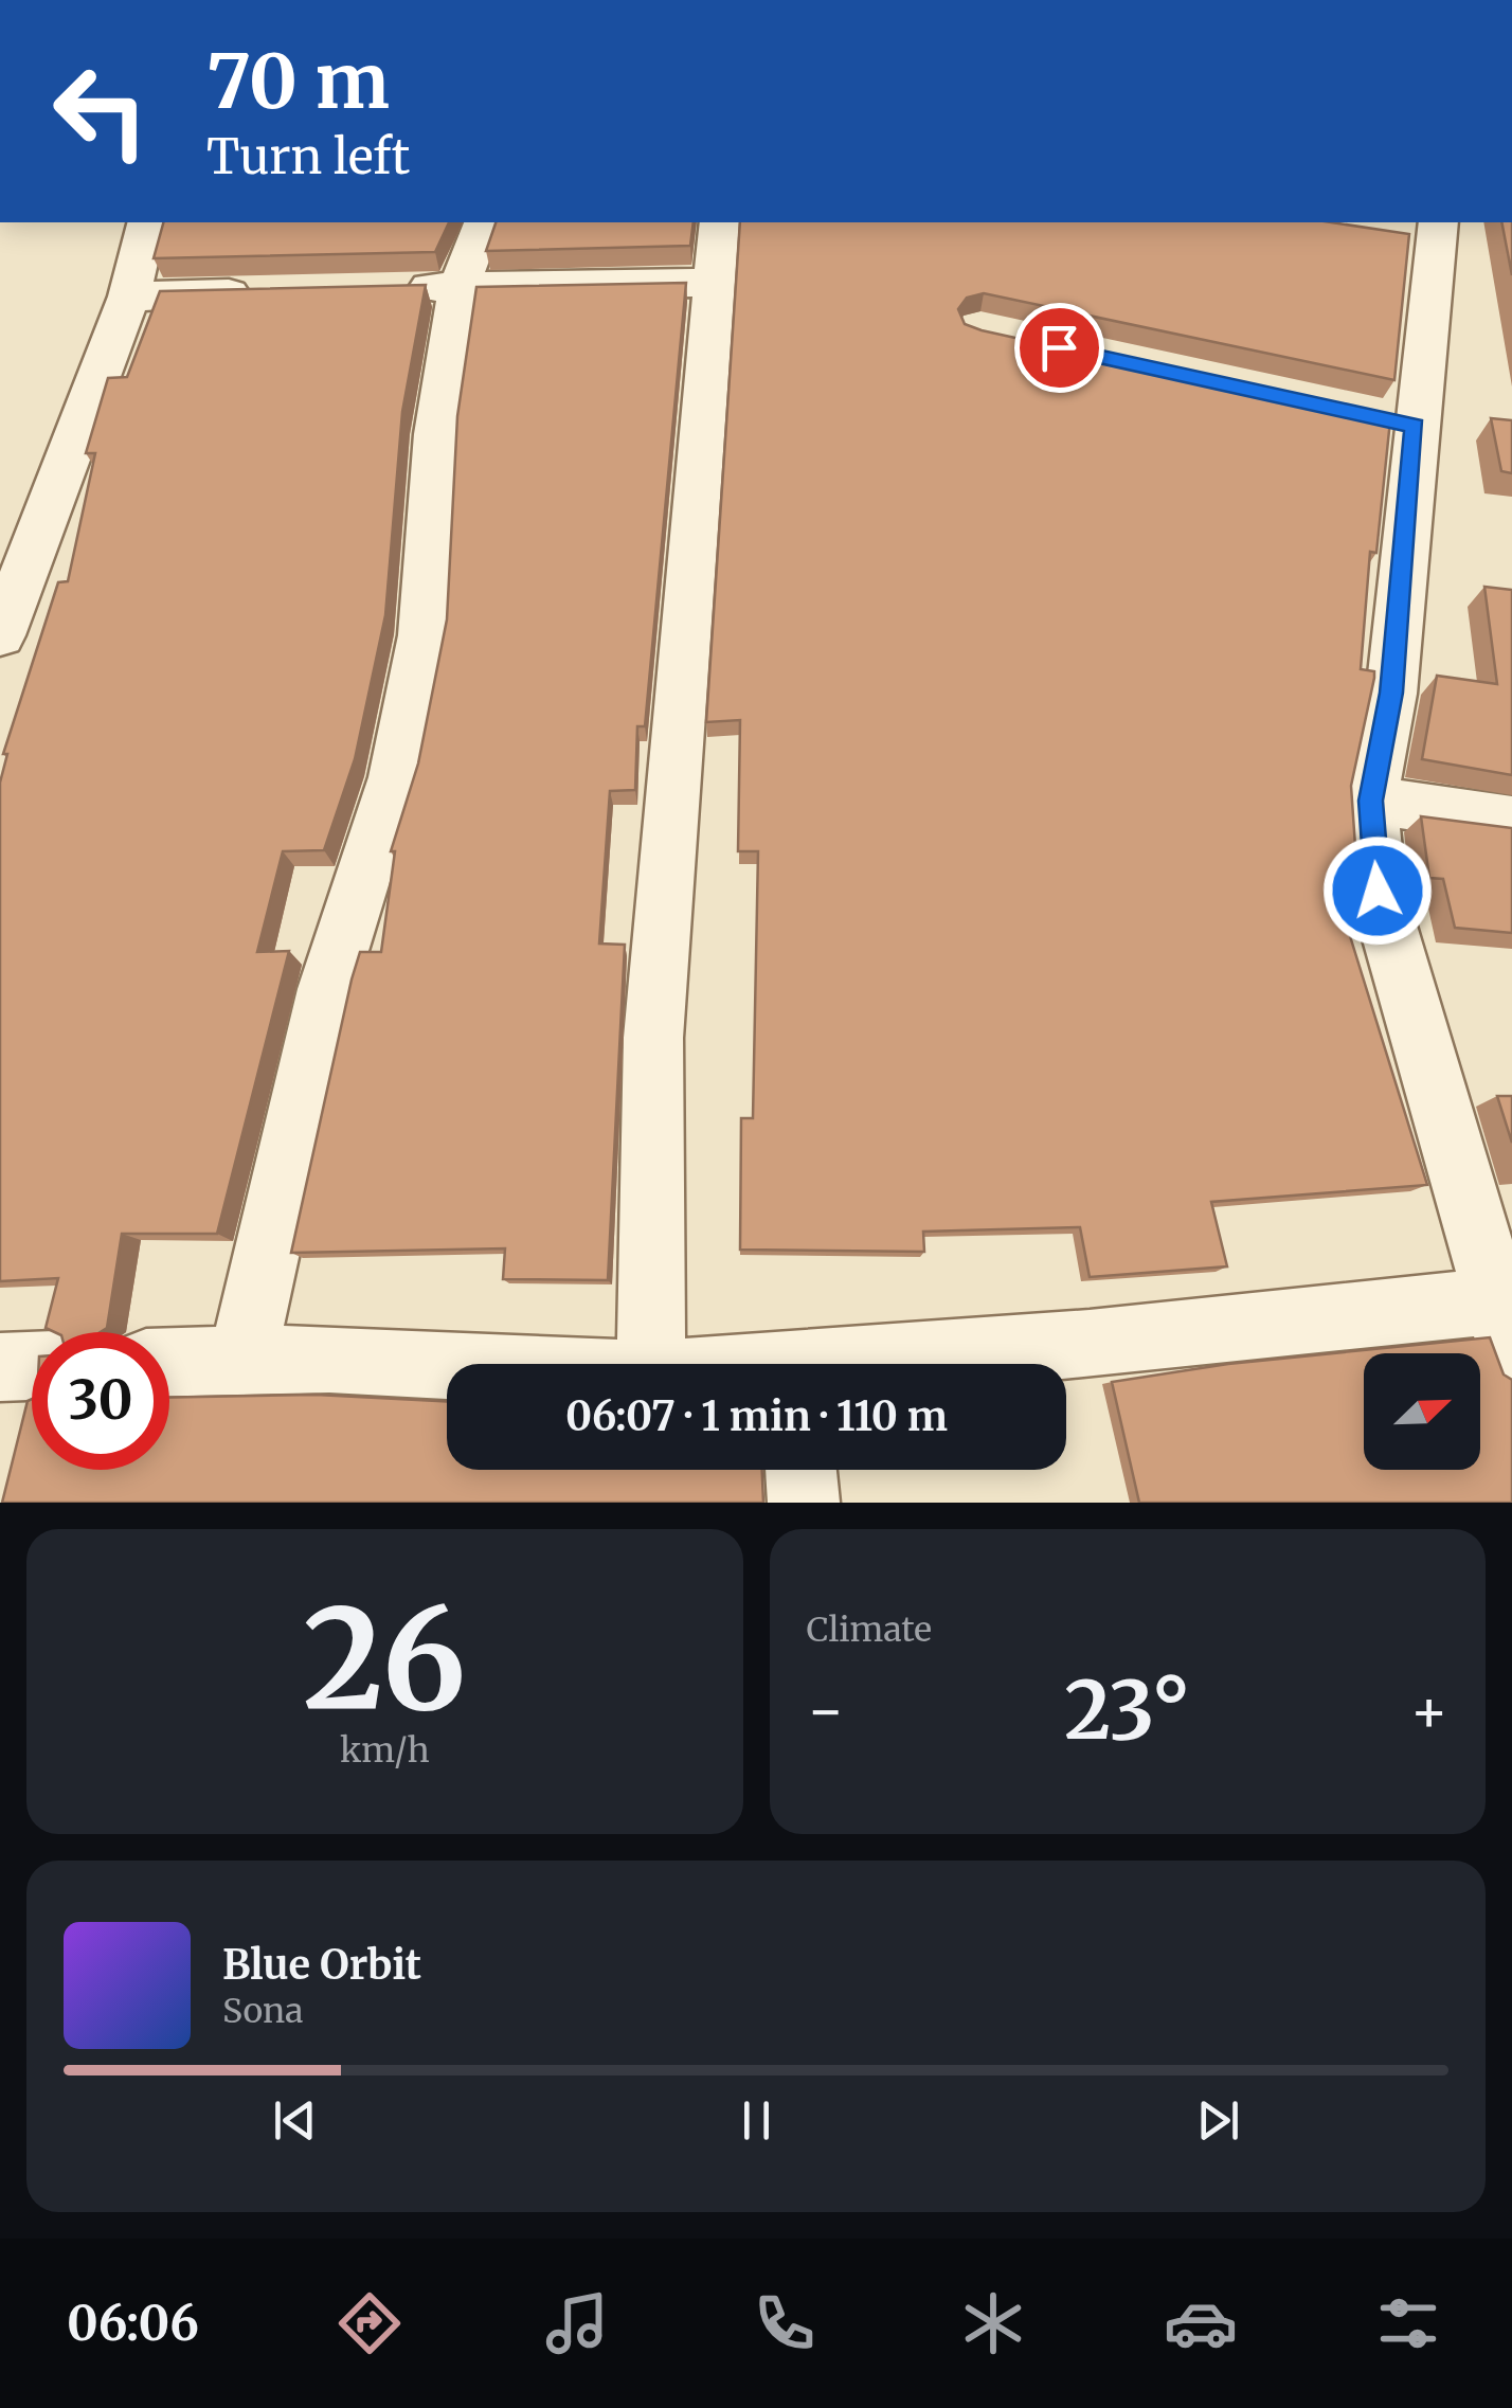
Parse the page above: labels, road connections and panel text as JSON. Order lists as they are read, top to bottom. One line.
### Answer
{"north":"top right","page":{"turn":["70 m","Turn left"],"limit":"30","trip":"06:07 · 1 min · 110 m","tile":[["26","km/h"],"Climate"],"heat":["−","23°","+"],"song":["Blue Orbit","Sona"],"tabs":"06:06"}}
